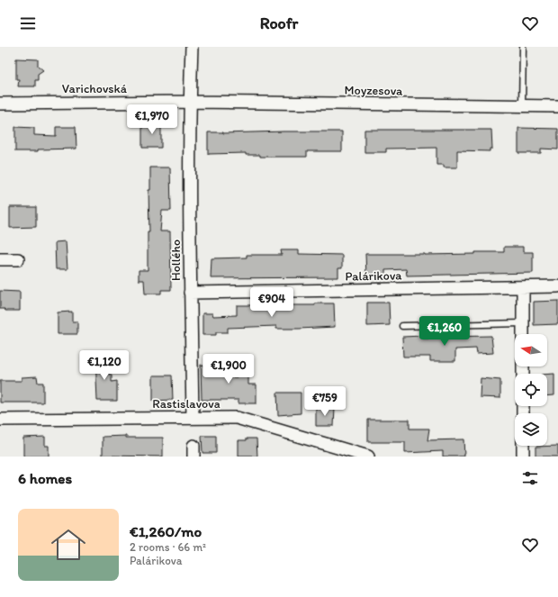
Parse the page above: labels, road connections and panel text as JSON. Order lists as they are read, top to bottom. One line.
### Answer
{"streets":{"street":["Varichovská","Moyzesova","Hollého","Palárikova","Rastislavova"]},"crossings":[["Varichovská","Moyzesova"],["Varichovská","Hollého"],["Moyzesova","Hollého"],["Hollého","Palárikova"],["Hollého","Rastislavova"]],"north":"left","page":{"header":"Roofr","price":["€1,970","€904","€1,260","€1,120","€1,900","€759"],"heading":"6 homes","list":[{"name":"€1,260/mo","note":"2 rooms · 66 m² · Palárikova"}]}}
